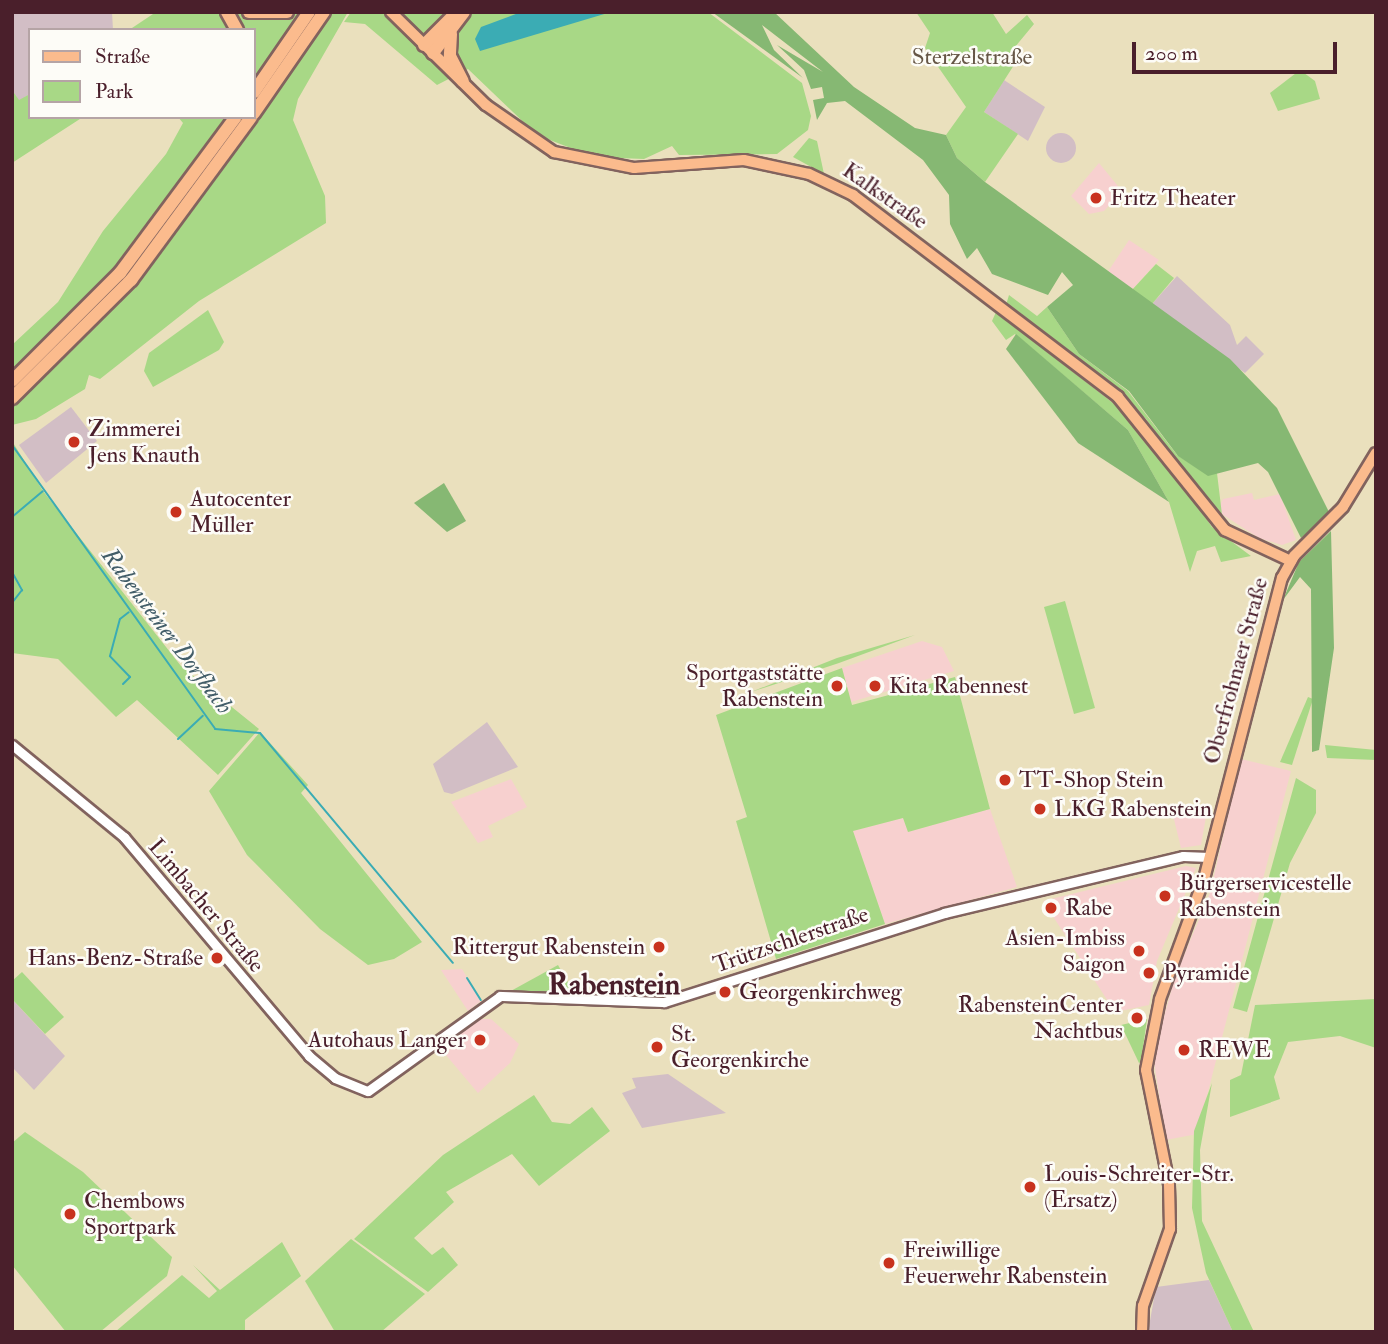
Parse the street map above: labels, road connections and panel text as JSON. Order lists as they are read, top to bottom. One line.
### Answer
{"streets":{"main road":["Kalkstraße","Oberfrohnaer Straße"],"street":["Limbacher Straße","Trützschlerstraße"]},"crossings":[["Kalkstraße","Oberfrohnaer Straße"],["Oberfrohnaer Straße","Trützschlerstraße"],["Limbacher Straße","Trützschlerstraße"]],"districts":["Rabenstein"],"water":["Rabensteiner Dorfbach"],"parks":["Sterzelstraße"],"places":["Fritz Theater","Zimmerei Jens Knauth","Autocenter Müller","Sportgaststätte Rabenstein","Kita Rabennest","TT-Shop Stein","LKG Rabenstein","Bürgerservicestelle Rabenstein","Rabe","Rittergut Rabenstein","Asien-Imbiss Saigon","Hans-Benz-Straße","Pyramide","Georgenkirchweg","RabensteinCenter Nachtbus","Autohaus Langer","St. Georgenkirche","REWE","Louis-Schreiter-Str. (Ersatz)","Chembows Sportpark","Freiwillige Feuerwehr Rabenstein"],"legend":["Straße","Park"],"scale_bar":"200 m"}
